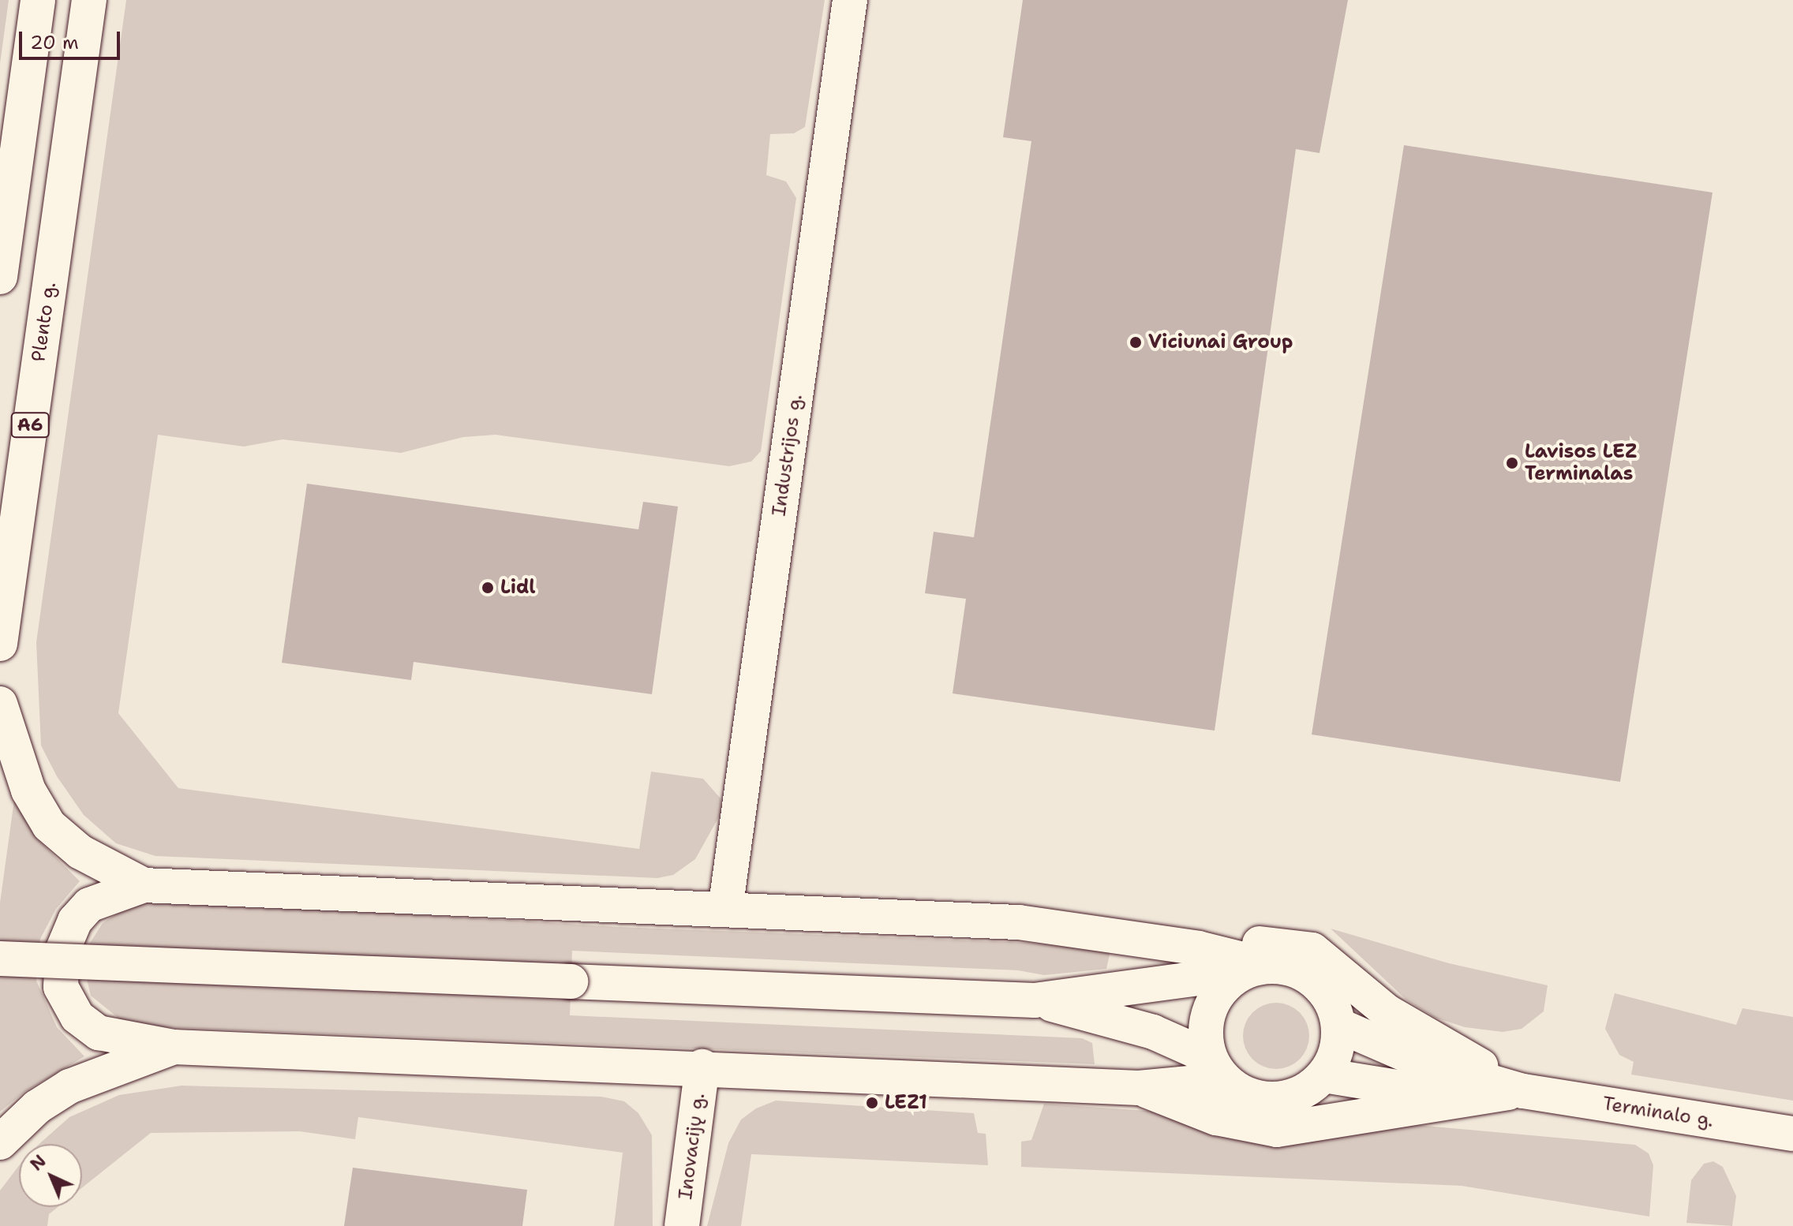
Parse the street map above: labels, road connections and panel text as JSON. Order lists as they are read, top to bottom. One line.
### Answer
{"streets":{"main road":["Plento g.","A6","Industrijos g.","Terminalo g.","Inovacijų g."]},"places":["Viciunai Group","Lavisos LEZ Terminalas","Lidl","LEZ1"],"scale_bar":"20 m","north":"top left"}
